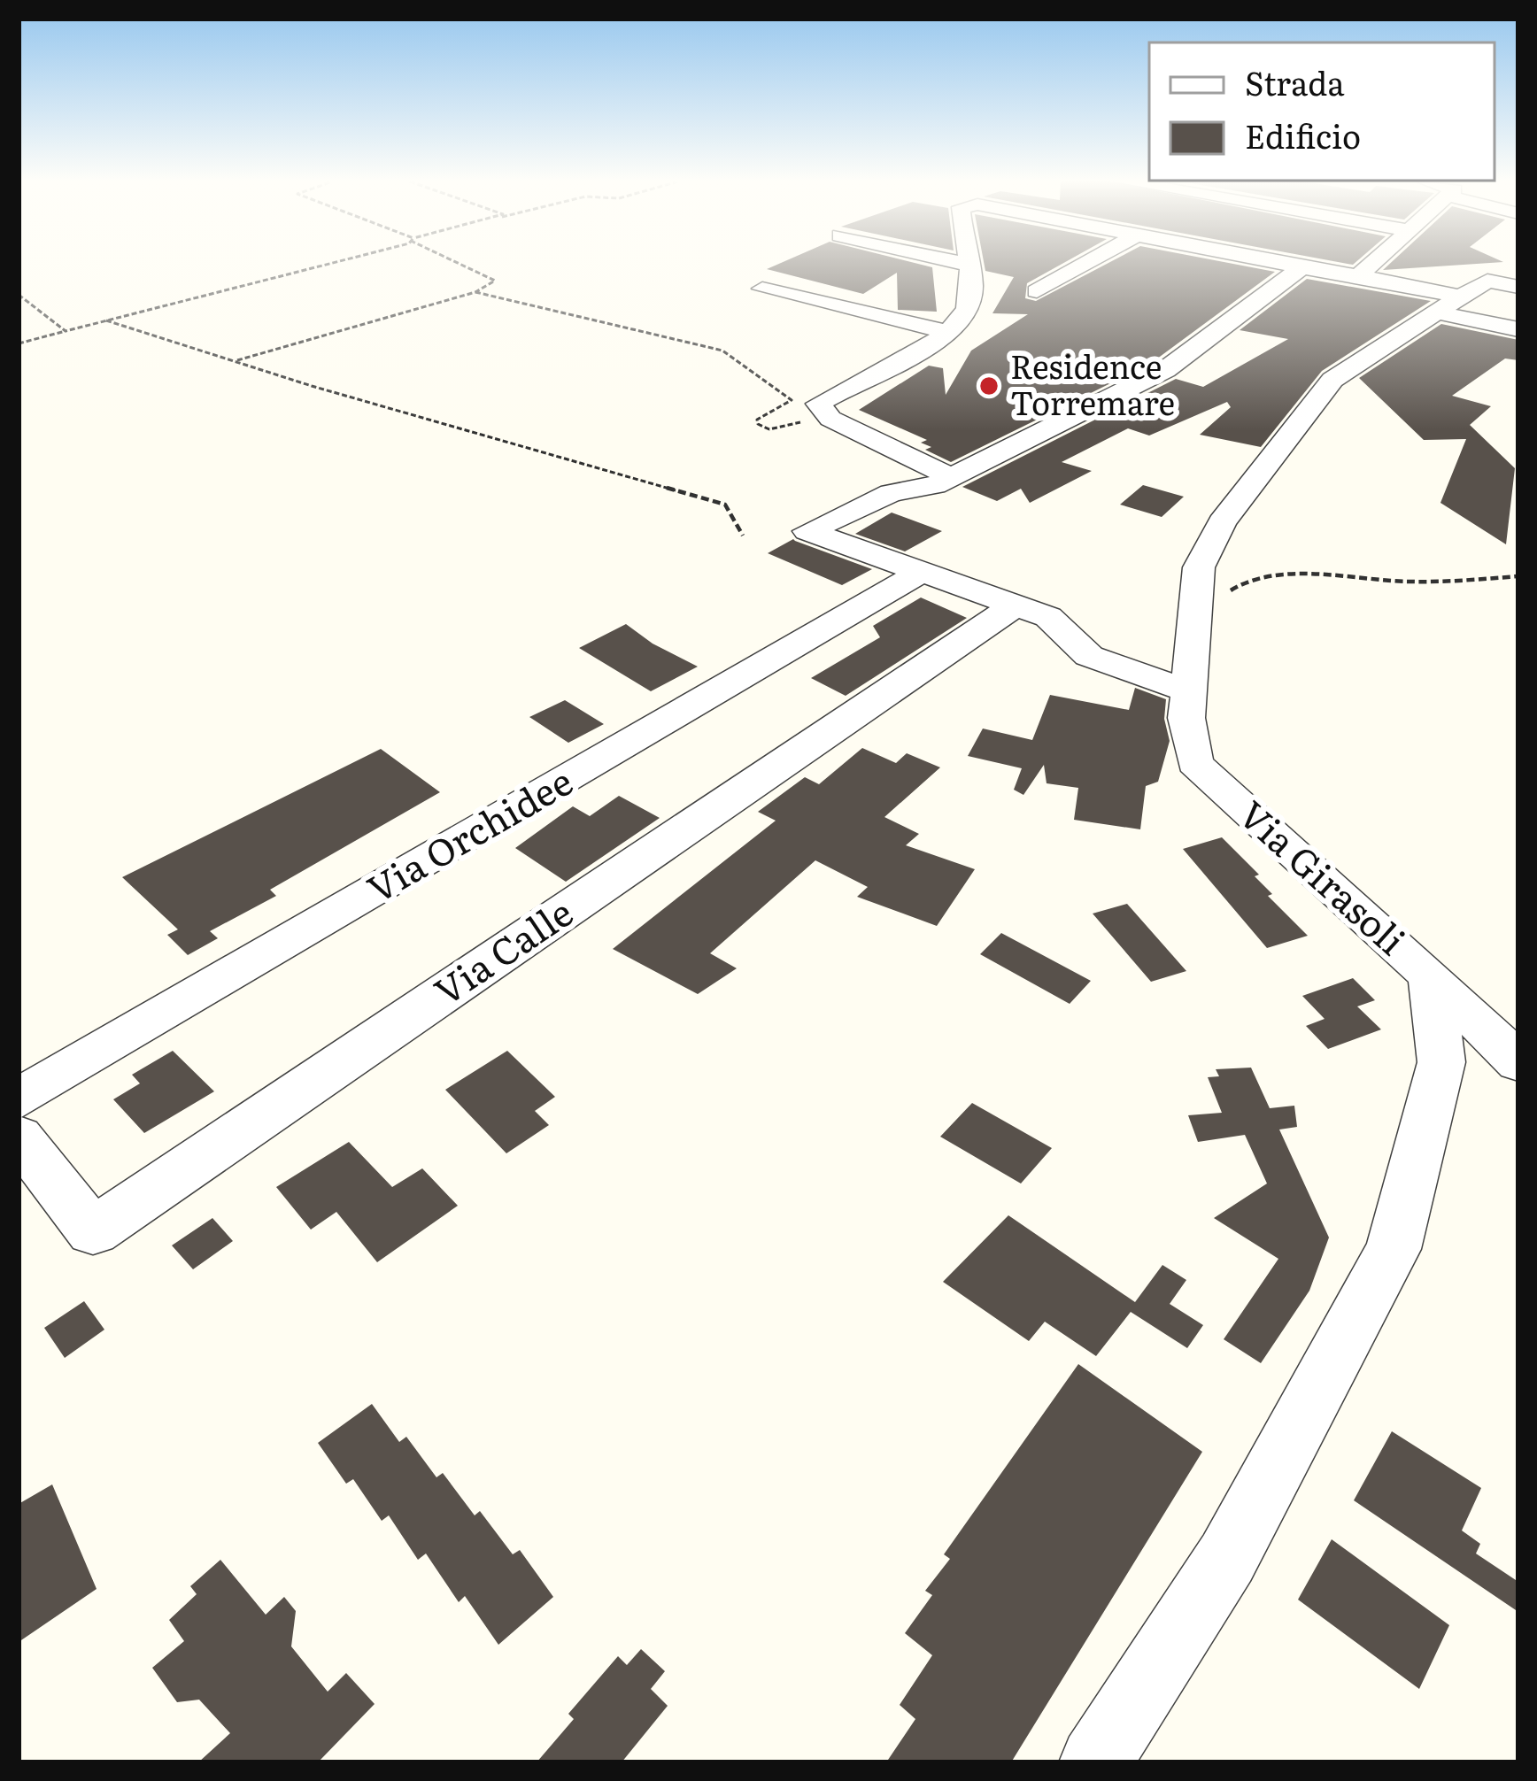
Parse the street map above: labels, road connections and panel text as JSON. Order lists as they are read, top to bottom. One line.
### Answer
{"streets":{"street":["Via Orchidee","Via Girasoli","Via Calle"]},"places":["Residence Torremare"],"legend":["Strada","Edificio"]}
